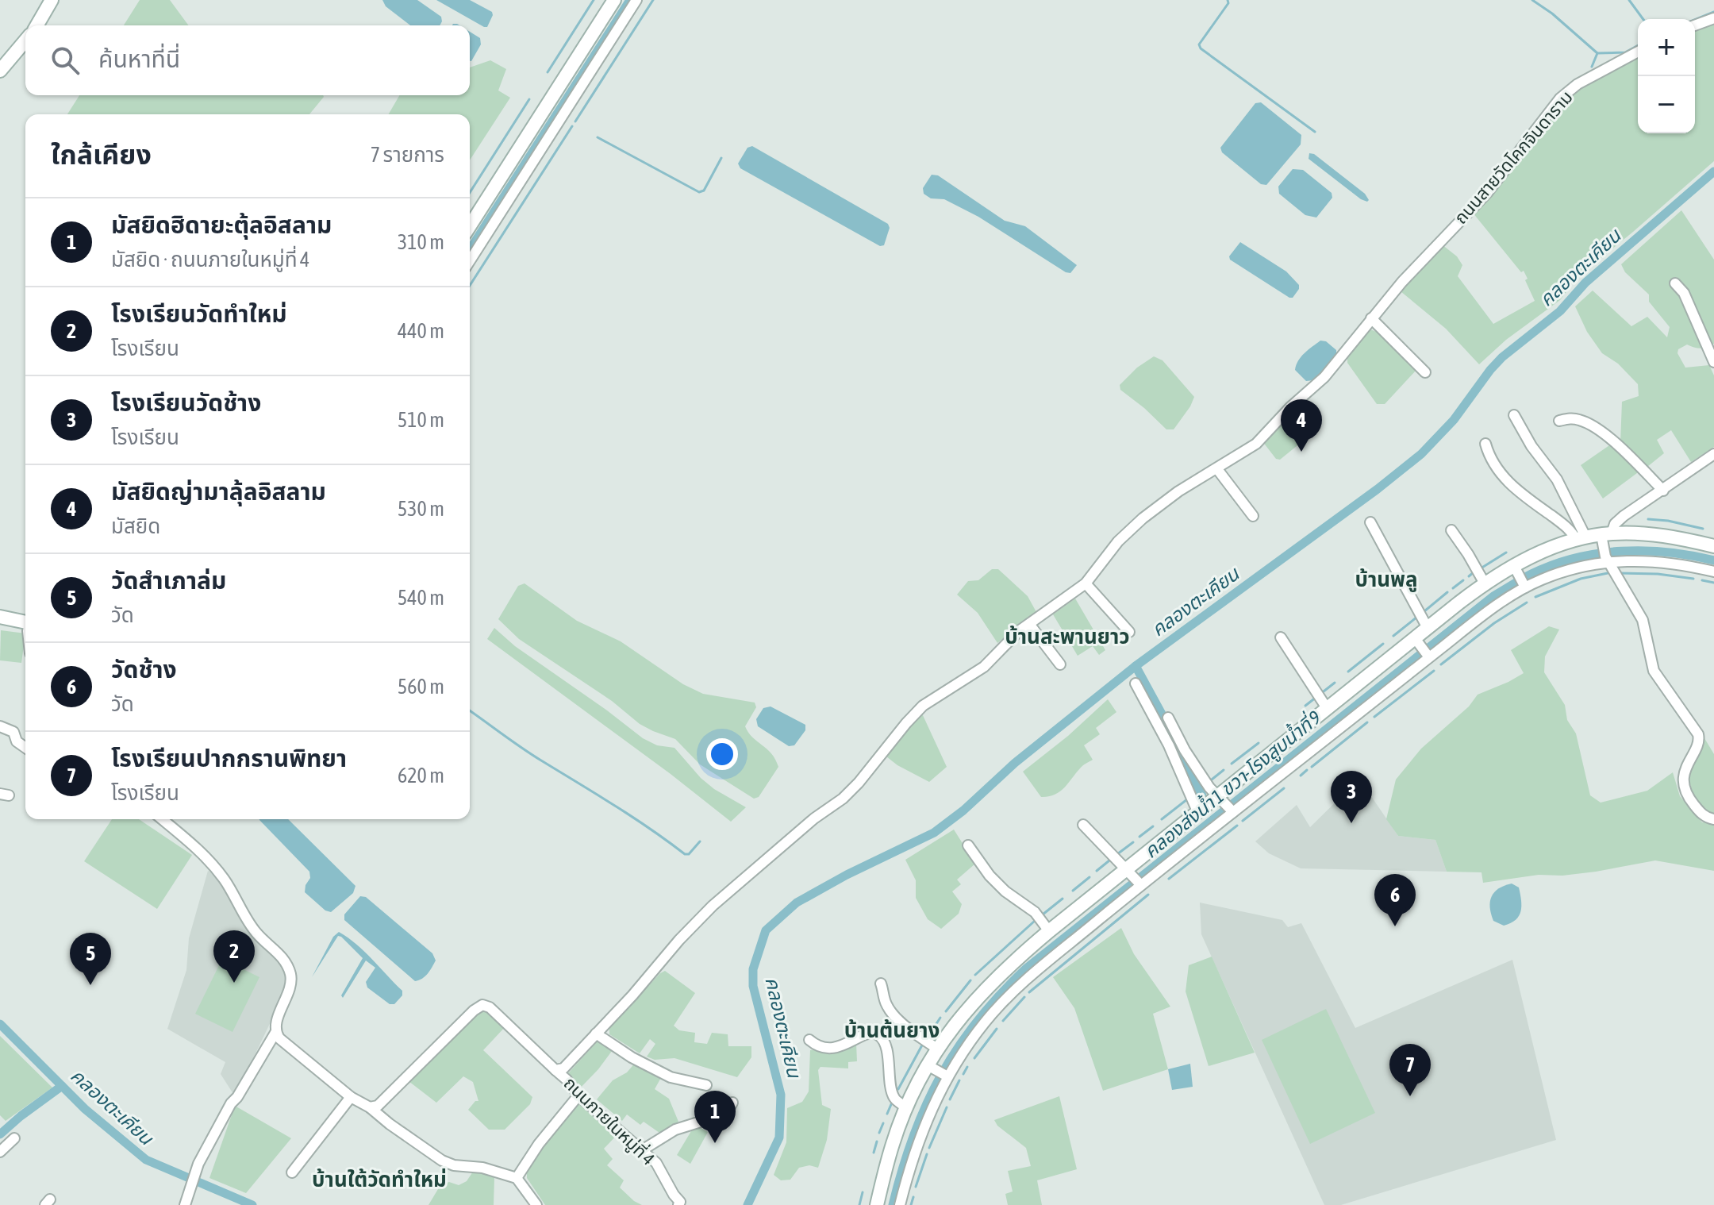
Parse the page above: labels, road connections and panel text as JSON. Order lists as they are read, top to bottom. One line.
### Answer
{"streets":{"street":["ถนนสายวัดโคกจินดาราม","ถนนภายในหมู่ที่ 4"]},"crossings":[["ถนนสายวัดโคกจินดาราม","ถนนภายในหมู่ที่ 4"]],"districts":["บ้านพลู","บ้านสะพานยาว","บ้านต้นยาง","บ้านใต้วัดทำใหม่"],"water":["คลองตะเคียน","คลองส่งน้ำ 1 ขวา-โรงสูบน้ำที่ 9"],"page":{"map_buttons":["+","−"],"search":"ค้นหาที่นี่","heading":["ใกล้เคียง","7 รายการ"],"list":[{"mark":"1","name":"มัสยิดฮิดายะตุ้ลอิสลาม","note":"มัสยิด · ถนนภายในหมู่ที่ 4","value":"310 m"},{"mark":"2","name":"โรงเรียนวัดทำใหม่","note":"โรงเรียน","value":"440 m"},{"mark":"3","name":"โรงเรียนวัดช้าง","note":"โรงเรียน","value":"510 m"},{"mark":"4","name":"มัสยิดญ่ามาลุ้ลอิสลาม","note":"มัสยิด","value":"530 m"},{"mark":"5","name":"วัดสำเภาล่ม","note":"วัด","value":"540 m"},{"mark":"6","name":"วัดช้าง","note":"วัด","value":"560 m"},{"mark":"7","name":"โรงเรียนปากกรานพิทยา","note":"โรงเรียน","value":"620 m"}],"pins":["4","3","6","2","5","7","1"]}}
